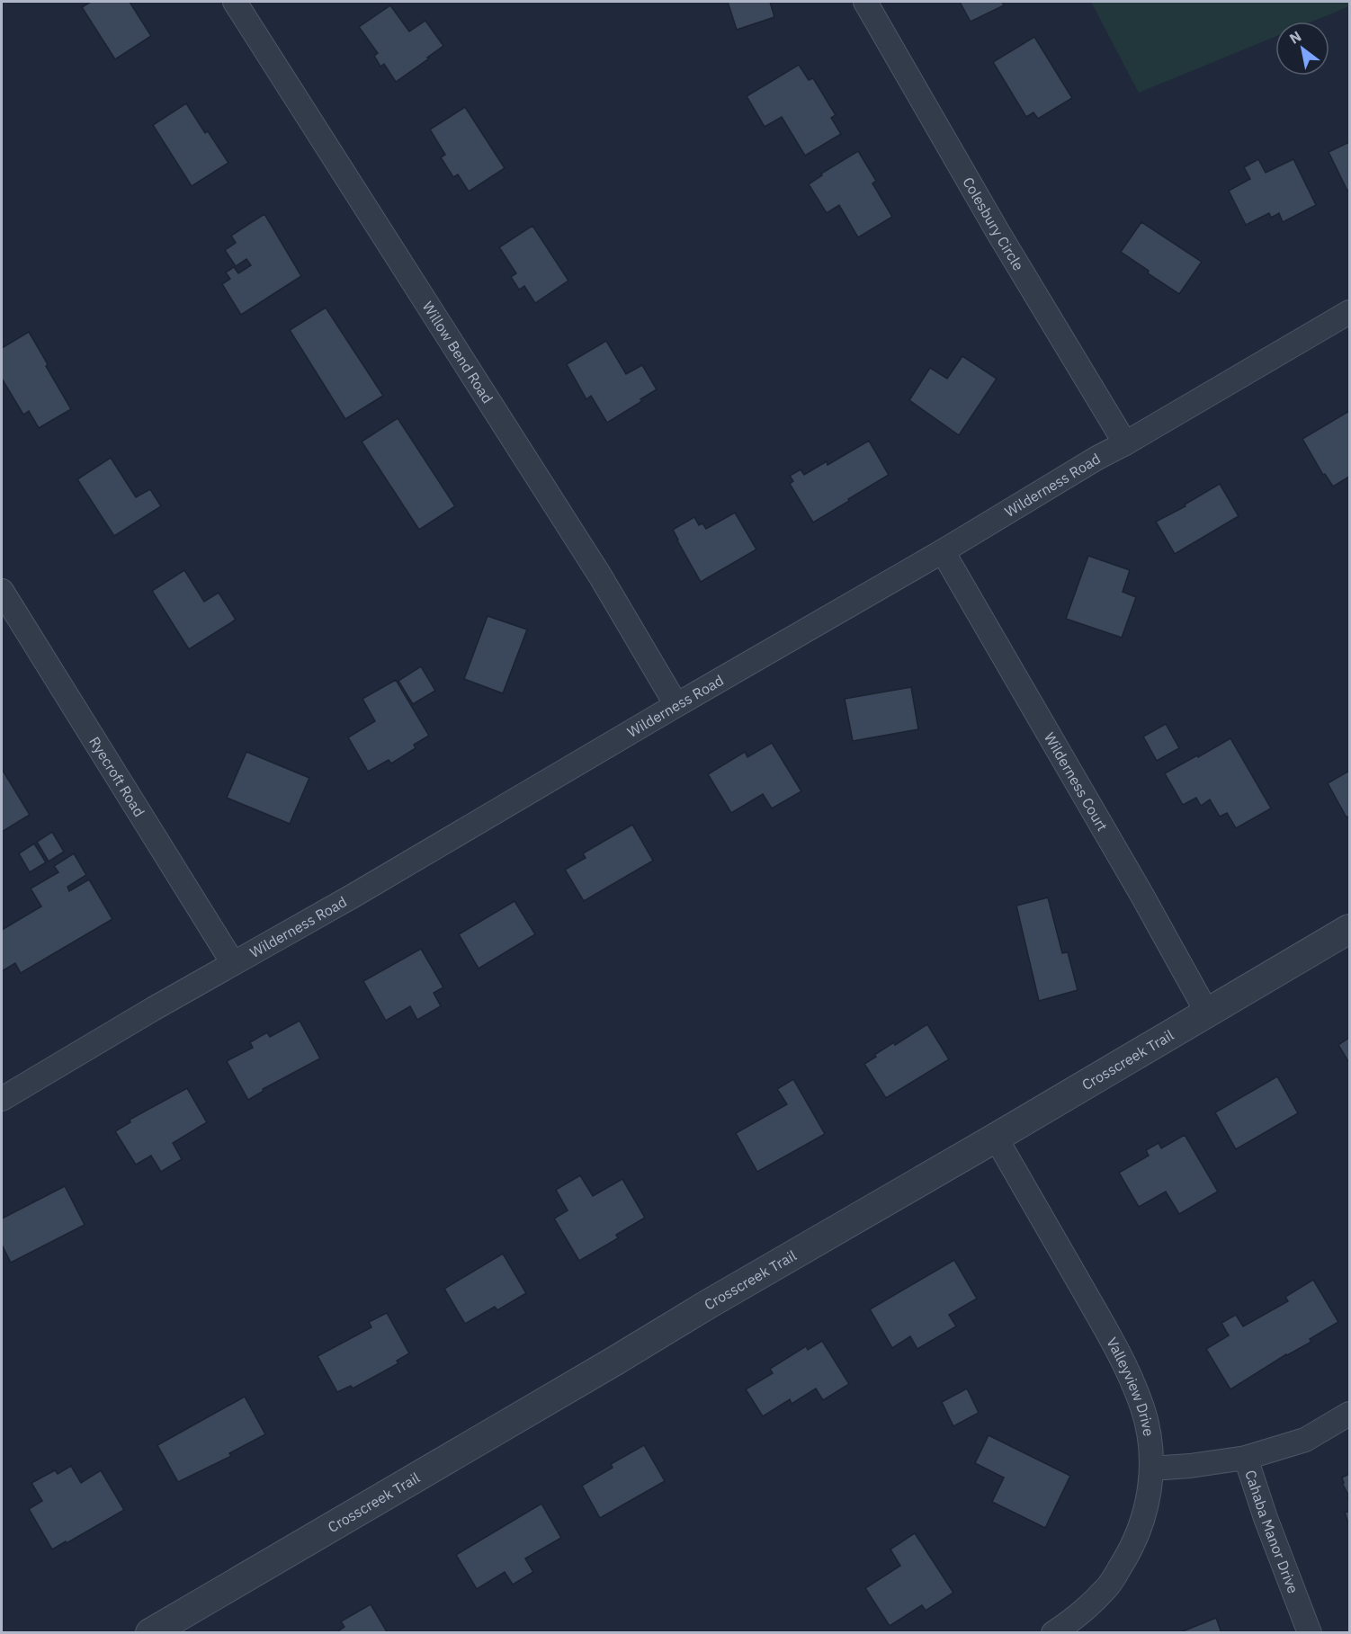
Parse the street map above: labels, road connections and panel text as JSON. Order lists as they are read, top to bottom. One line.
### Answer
{"streets":{"street":["Colesbury Circle","Willow Bend Road","Wilderness Road","Ryecroft Road","Wilderness Court","Crosscreek Trail","Valleyview Drive","Cahaba Manor Drive"]},"crossings":[["Colesbury Circle","Wilderness Road"],["Willow Bend Road","Wilderness Road"],["Wilderness Road","Ryecroft Road"],["Wilderness Road","Wilderness Court"],["Wilderness Court","Crosscreek Trail"],["Crosscreek Trail","Valleyview Drive"],["Valleyview Drive","Cahaba Manor Drive"]],"north":"top left"}
